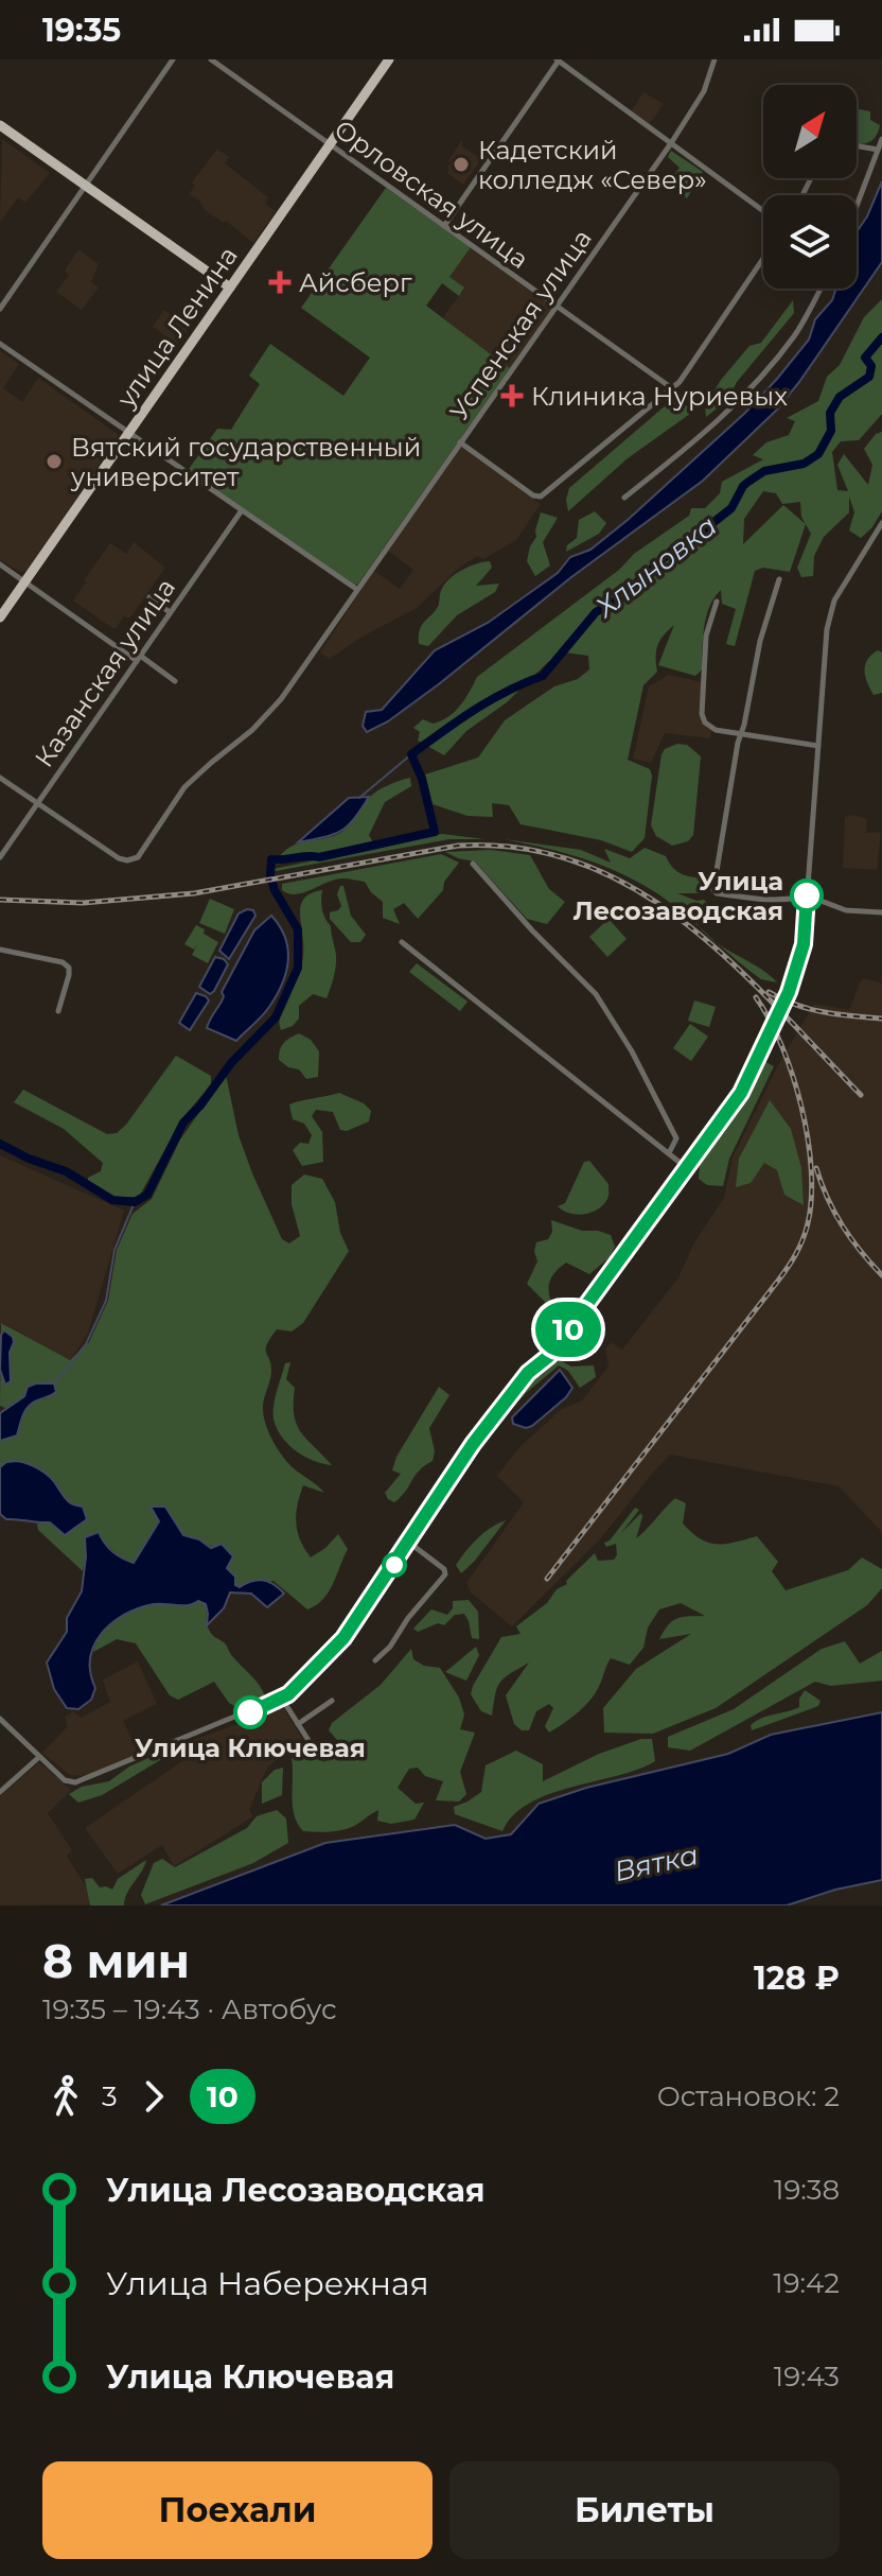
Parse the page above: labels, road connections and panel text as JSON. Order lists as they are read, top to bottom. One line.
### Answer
{"streets":{"main road":["улица Ленина"],"street":["Орловская улица","Успенская улица","Казанская улица"]},"crossings":[["Орловская улица","Успенская улица"],["Орловская улица","улица Ленина"],["Успенская улица","Казанская улица"]],"water":["Хлыновка","Вятка"],"places":{"other":["Кадетский колледж «Север»","Вятский государственный университет","Улица Лесозаводская","Улица Ключевая"],"health":["Айсберг","Клиника Нуриевых"]},"lines":["bus line 10"],"north":"top right","page":{"status":"19:35","on_map":"10","heading":["8 мин","19:35 – 19:43 · Автобус","128 ₽"],"legs":["3","10","Остановок: 2"],"list":[{"name":"Улица Лесозаводская","value":"19:38"},{"name":"Улица Набережная","value":"19:42"},{"name":"Улица Ключевая","value":"19:43"}],"buttons":["Поехали","Билеты"]}}
